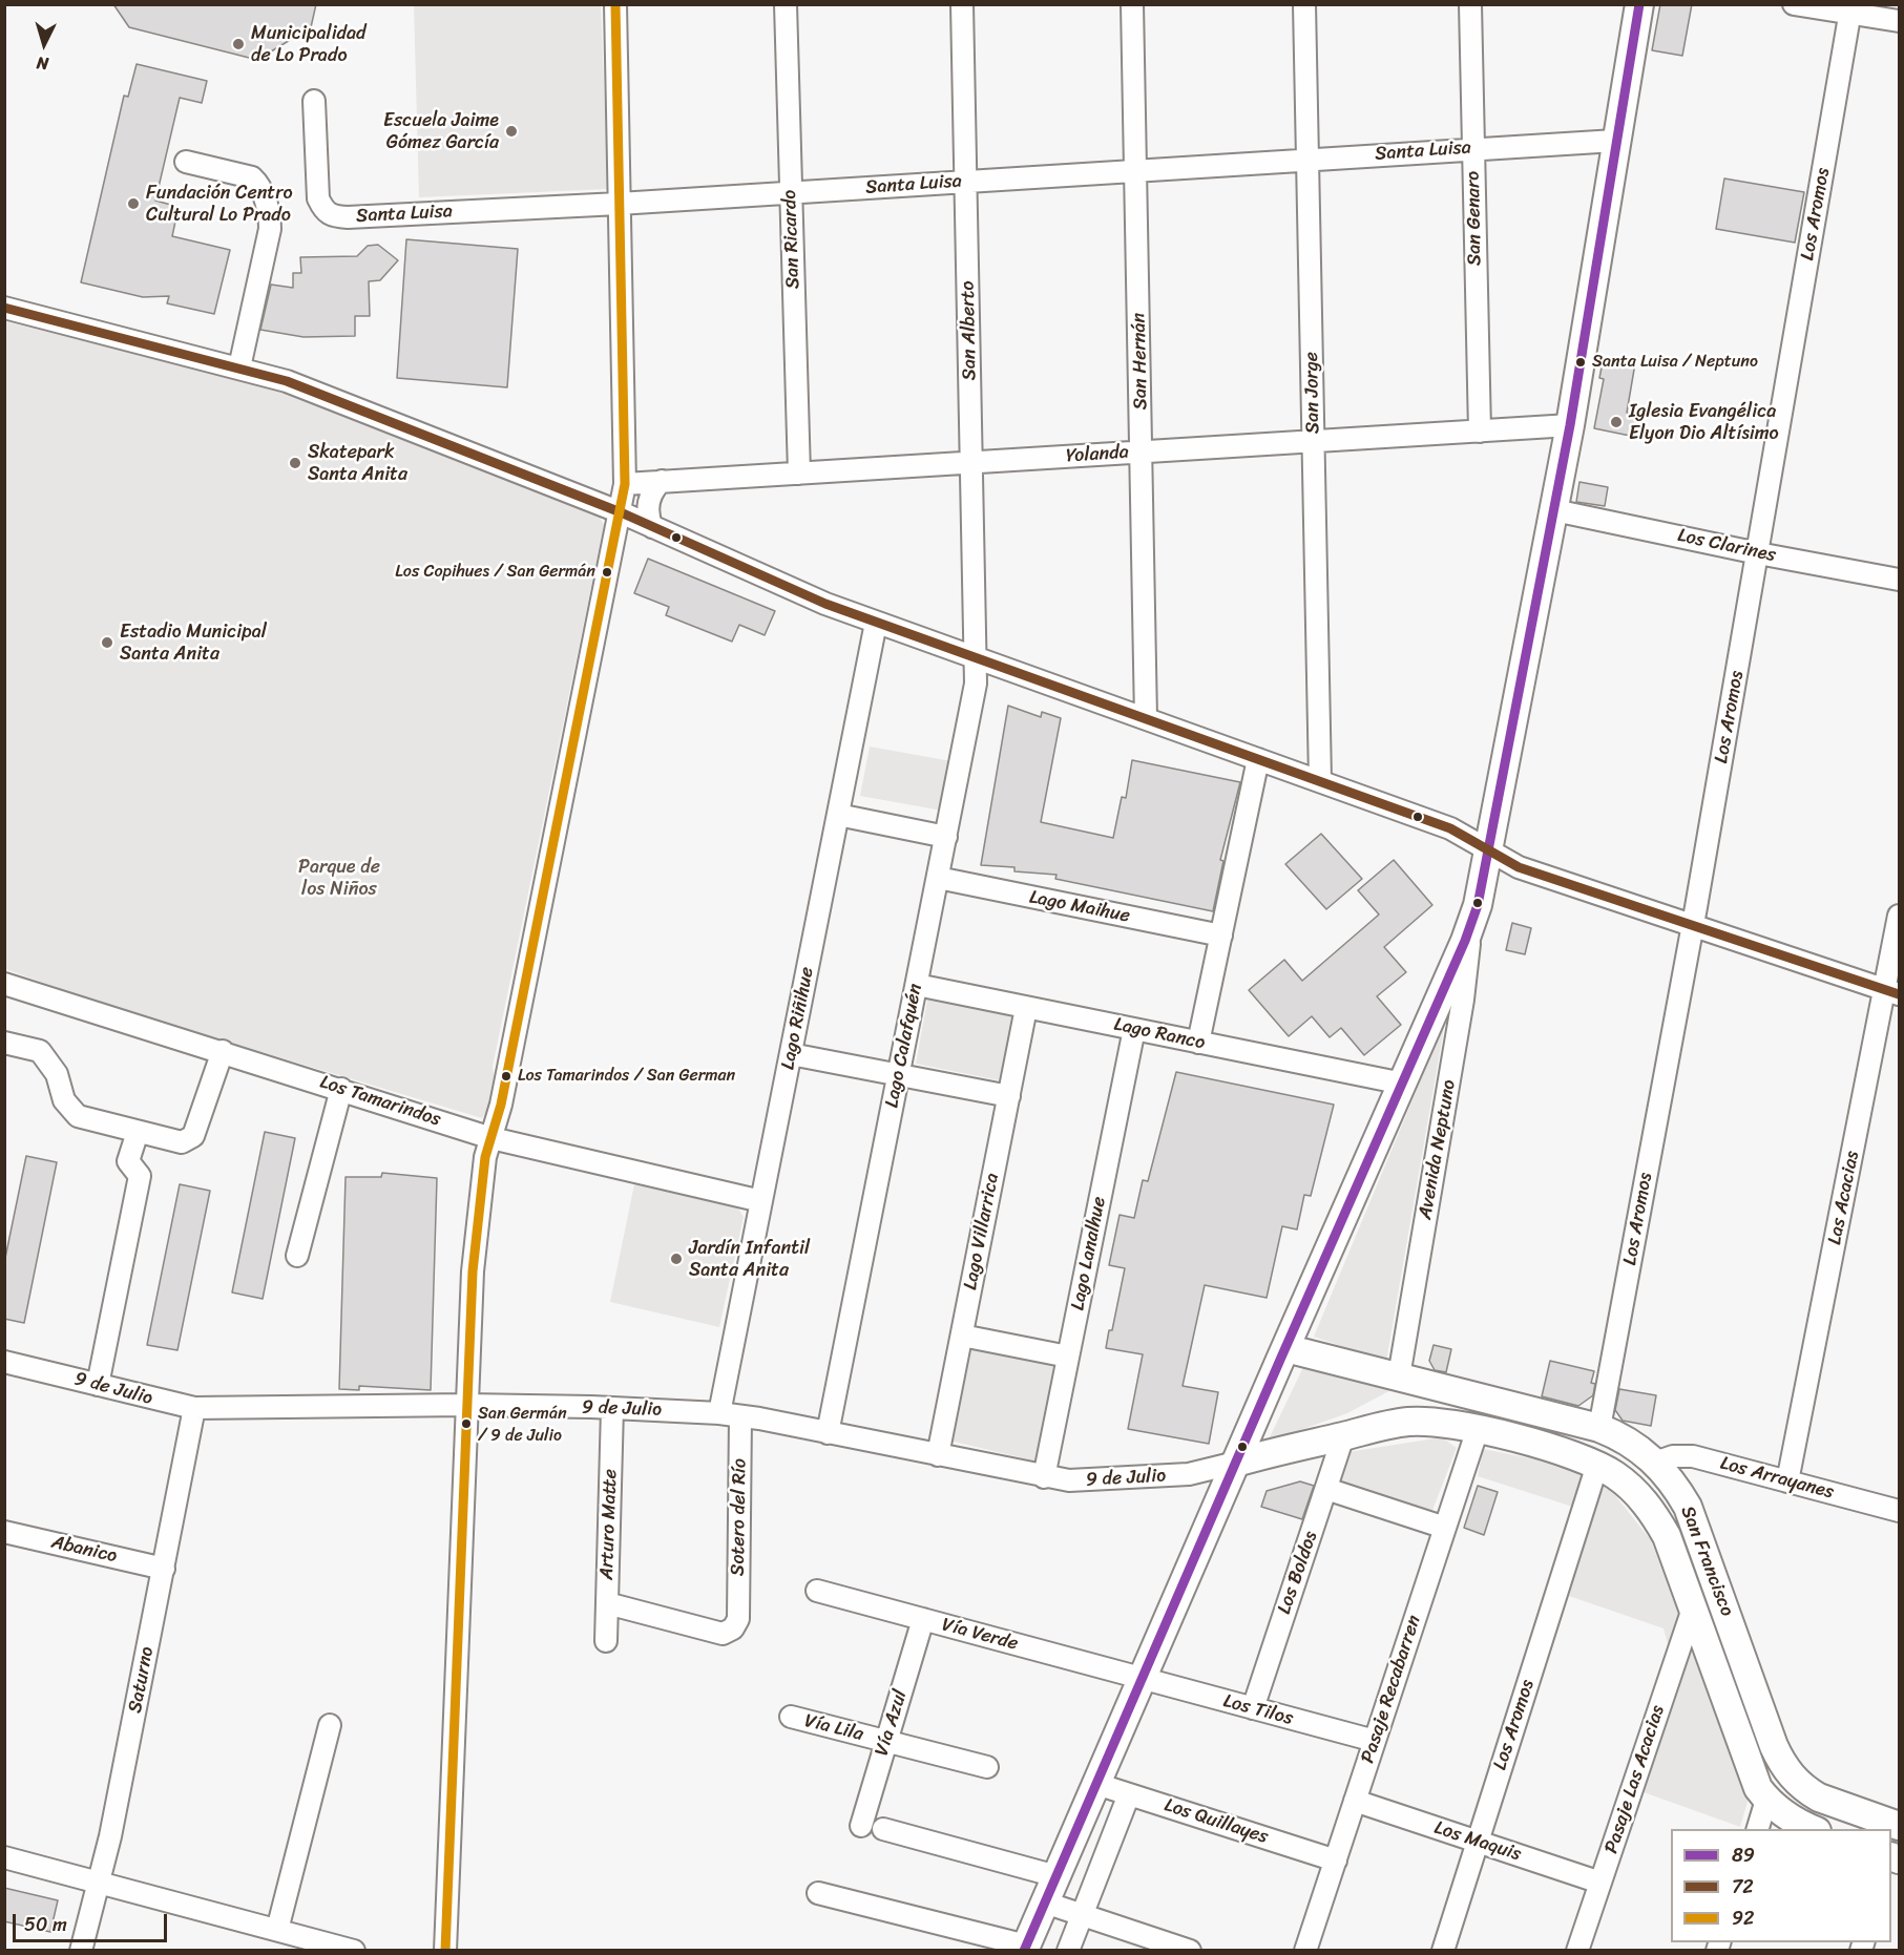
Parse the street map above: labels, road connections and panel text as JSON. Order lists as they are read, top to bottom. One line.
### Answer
{"streets":{"main road":["Avenida Neptuno","San Francisco"],"street":["Santa Luisa","Los Aromos","San Genaro","San Ricardo","San Alberto","San Hernán","San Jorge","Yolanda","Los Clarines","Lago Maihue","Lago Riñihue","Lago Ranco","Lago Calafquén","Los Tamarindos","Las Acacias","Lago Villarrica","Lago Lanalhue","9 de Julio","Los Arrayanes","Sotero del Río","Arturo Matte","Abanico","Los Boldos","Vía Verde","Saturno","Pasaje Recabarren","Los Tilos","Vía Azul","Vía Lila","Pasaje Las Acacias","Los Quillayes","Los Maquis"]},"crossings":[["Santa Luisa","San Genaro"],["Santa Luisa","San Ricardo"],["Santa Luisa","San Alberto"],["Santa Luisa","San Hernán"],["Santa Luisa","San Jorge"],["Santa Luisa","Avenida Neptuno"],["Los Aromos","Los Clarines"],["Los Aromos","San Francisco"],["Los Aromos","Los Maquis"],["San Genaro","Yolanda"],["San Ricardo","Yolanda"],["San Alberto","Yolanda"],["San Alberto","Lago Calafquén"],["San Hernán","Yolanda"],["San Jorge","Yolanda"],["Yolanda","Avenida Neptuno"],["Los Clarines","Avenida Neptuno"],["Lago Maihue","Lago Calafquén"],["Lago Riñihue","Los Tamarindos"],["Lago Riñihue","9 de Julio"],["Lago Riñihue","Sotero del Río"],["Lago Ranco","Lago Calafquén"],["Lago Ranco","Avenida Neptuno"],["Lago Ranco","Lago Villarrica"],["Lago Ranco","Lago Lanalhue"],["Lago Calafquén","9 de Julio"],["Avenida Neptuno","9 de Julio"],["Avenida Neptuno","San Francisco"],["Avenida Neptuno","Vía Verde"],["Avenida Neptuno","Los Tilos"],["Avenida Neptuno","Los Quillayes"],["Las Acacias","Los Arrayanes"],["Lago Villarrica","9 de Julio"],["Lago Lanalhue","9 de Julio"],["9 de Julio","Sotero del Río"],["9 de Julio","Arturo Matte"],["9 de Julio","San Francisco"],["9 de Julio","Saturno"],["Los Arrayanes","San Francisco"],["Sotero del Río","Arturo Matte"],["Abanico","Saturno"],["San Francisco","Los Boldos"],["San Francisco","Pasaje Recabarren"],["San Francisco","Pasaje Las Acacias"],["Los Boldos","Los Tilos"],["Vía Verde","Los Tilos"],["Vía Verde","Vía Azul"],["Pasaje Recabarren","Los Tilos"],["Pasaje Recabarren","Los Quillayes"],["Pasaje Recabarren","Los Maquis"],["Vía Azul","Vía Lila"],["Pasaje Las Acacias","Los Maquis"]],"parks":["Parque de los Niños"],"places":["Municipalidad de Lo Prado","Escuela Jaime Gómez García","Fundación Centro Cultural Lo Prado","Santa Luisa / Neptuno","Iglesia Evangélica Elyon Dio Altísimo","Skatepark Santa Anita","Los Copihues / San Germán","Estadio Municipal Santa Anita","Los Tamarindos / San German","Jardín Infantil Santa Anita","San Germán / 9 de Julio"],"lines":["transit line 89","transit line 92","transit line 72"],"legend":["89","72","92"],"scale_bar":"50 m","north":"bottom"}
